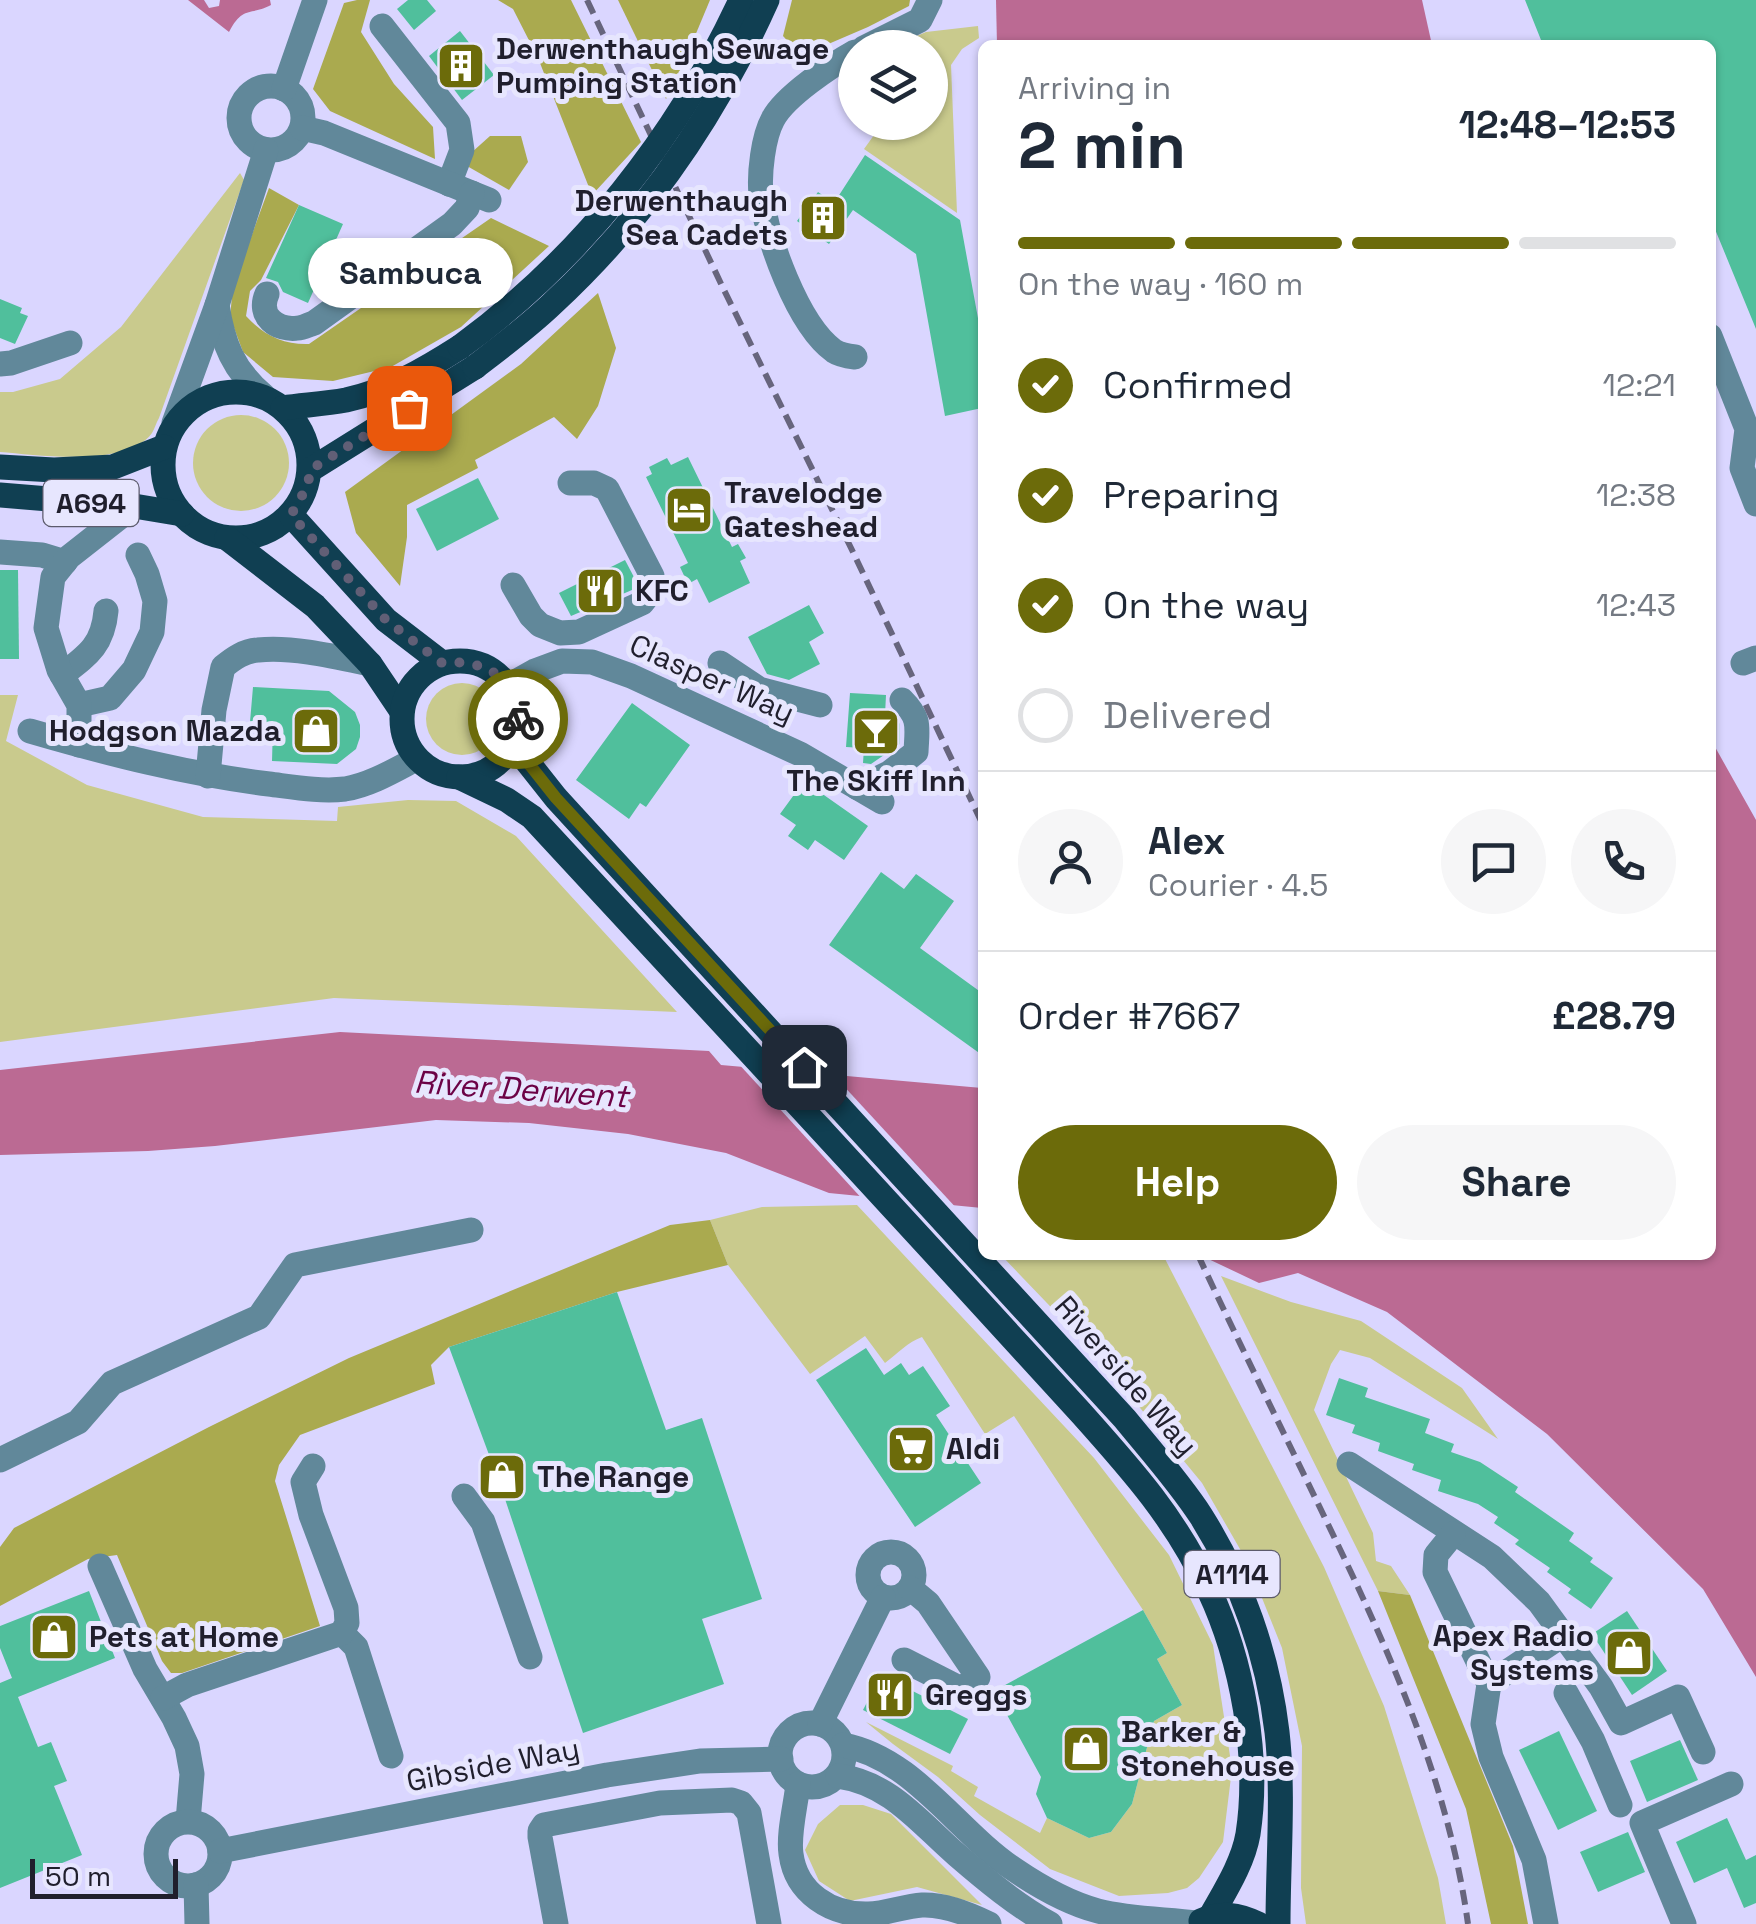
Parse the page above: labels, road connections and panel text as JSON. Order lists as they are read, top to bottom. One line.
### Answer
{"streets":{"main road":["A694","Riverside Way","A1114"],"street":["Clasper Way","Gibside Way"]},"crossings":[["Clasper Way","Riverside Way"],["Clasper Way","A1114"],["Riverside Way","A1114"]],"water":["River Derwent"],"places":{"building":["Derwenthaugh Sewage Pumping Station","Derwenthaugh Sea Cadets"],"other":["Sambuca"],"hotel":["Travelodge Gateshead"],"restaurant":["KFC","Greggs"],"shop":["Hodgson Mazda","The Range","Pets at Home","Apex Radio Systems","Barker & Stonehouse"],"bar":["The Skiff Inn"],"supermarket":["Aldi"]},"scale_bar":"50 m","page":{"heading":["2 min","Arriving in","12:48–12:53"],"panel":["Alex","Courier · 4.5","Order #7667","£28.79"],"bar":"On the way · 160 m","bubble":"Sambuca","list":[["Confirmed","12:21"],["Preparing","12:38"],["On the way","12:43"],"Delivered"],"buttons":["Help","Share"],"scale":"50 m"}}
